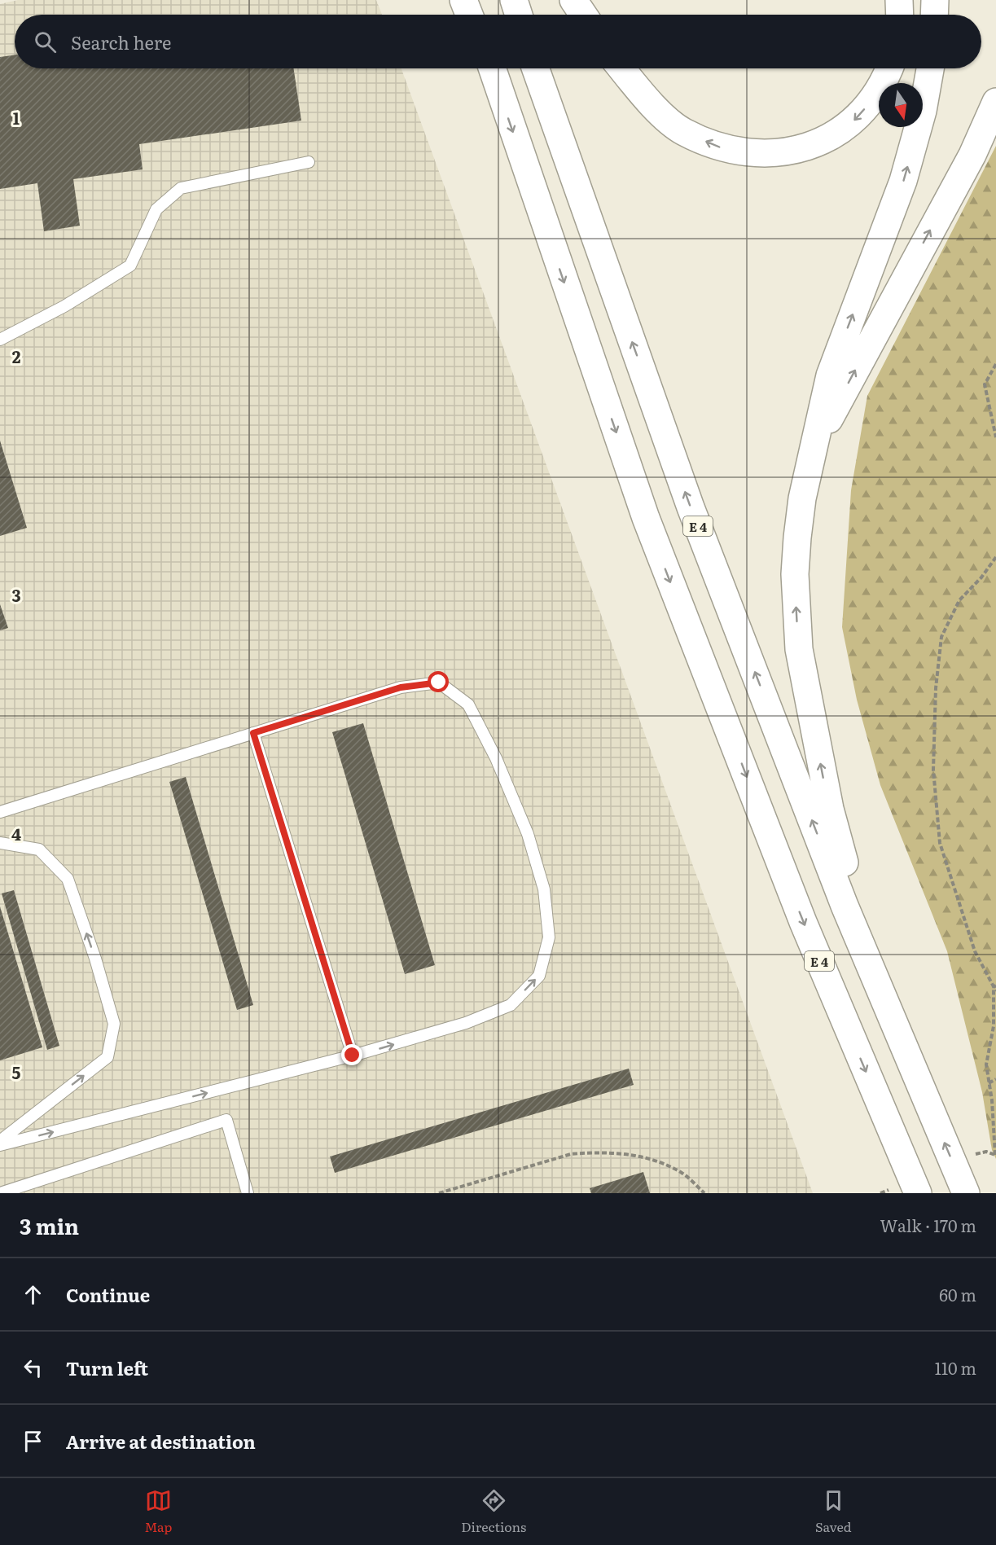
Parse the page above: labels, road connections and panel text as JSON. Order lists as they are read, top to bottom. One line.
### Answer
{"streets":{"highway":["E 4"]},"north":"bottom","page":{"search":"Search here","heading":["3 min","Walk · 170 m"],"list":[["Continue","60 m"],["Turn left","110 m"],"Arrive at destination"],"nav":["Map","Directions","Saved"]},"grid":{"rows":["1","2","3","4","5"]}}
